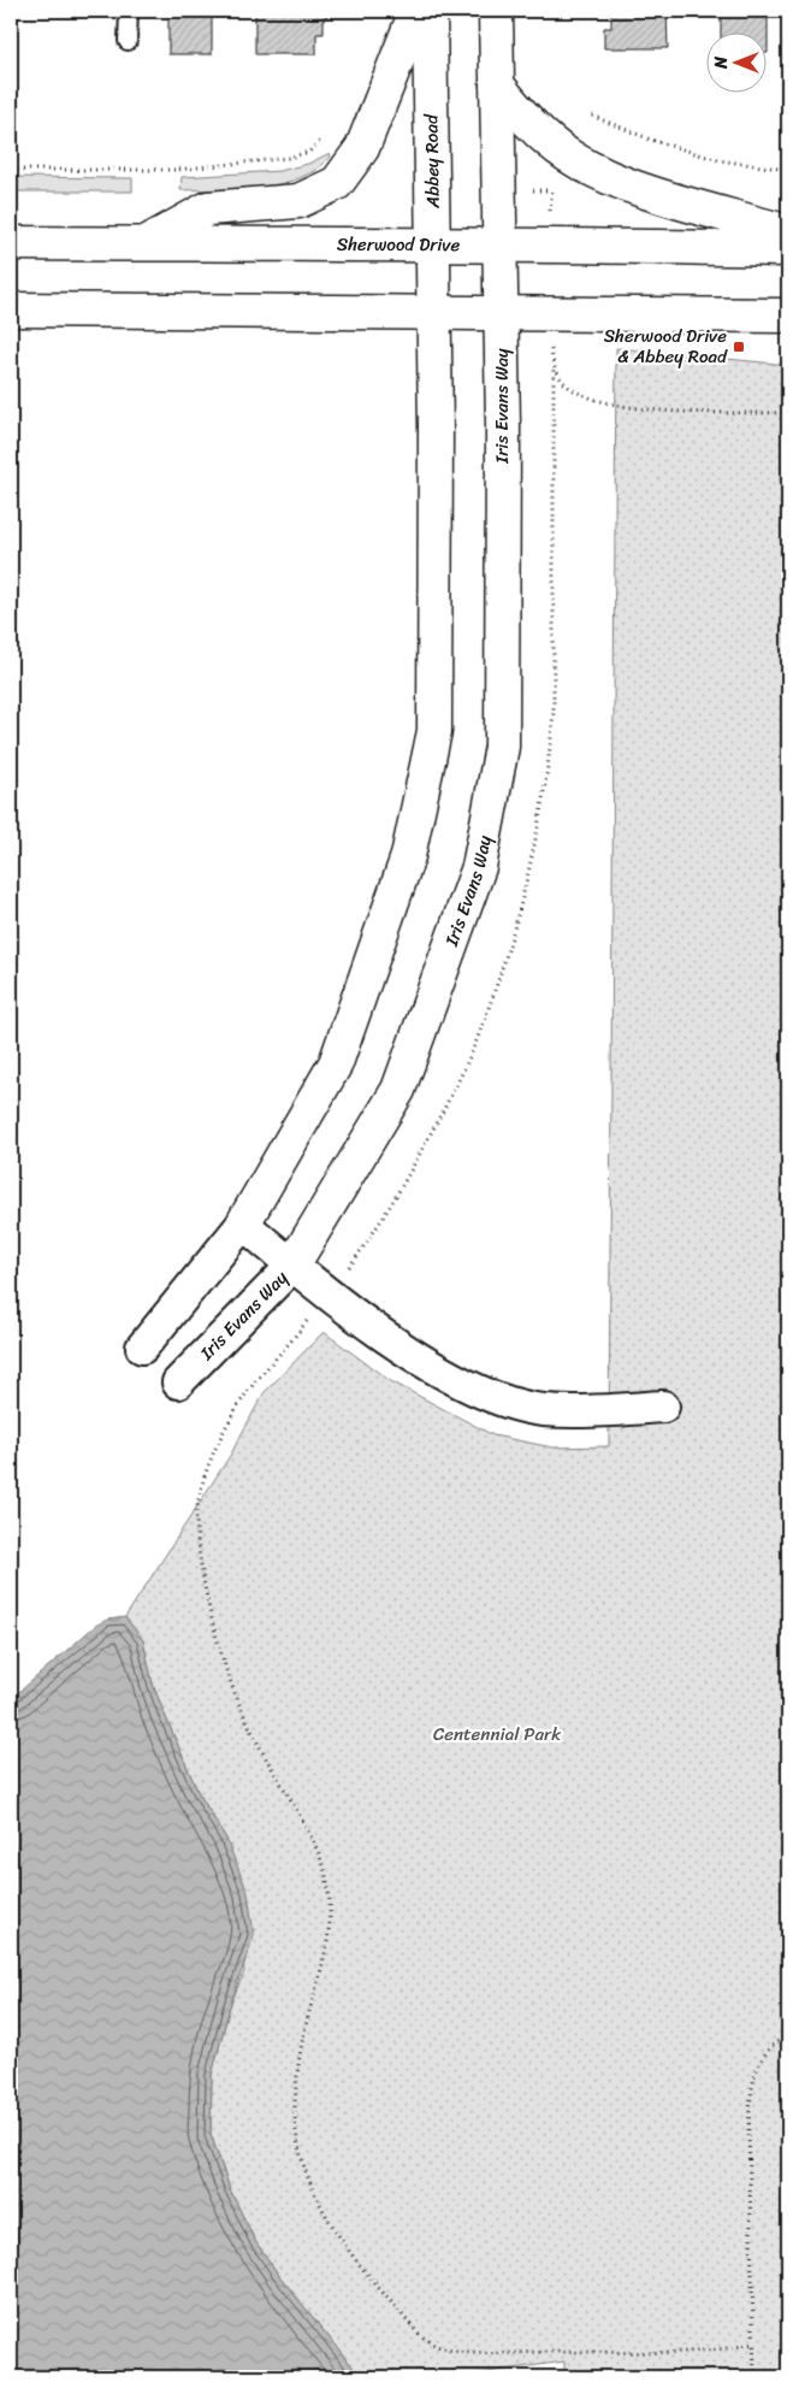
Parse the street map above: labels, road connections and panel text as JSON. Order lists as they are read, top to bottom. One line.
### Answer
{"streets":{"street":["Abbey Road","Sherwood Drive","Iris Evans Way"]},"crossings":[["Abbey Road","Sherwood Drive"]],"parks":["Centennial Park"],"places":{"transit":["Sherwood Drive & Abbey Road"]},"north":"left"}
